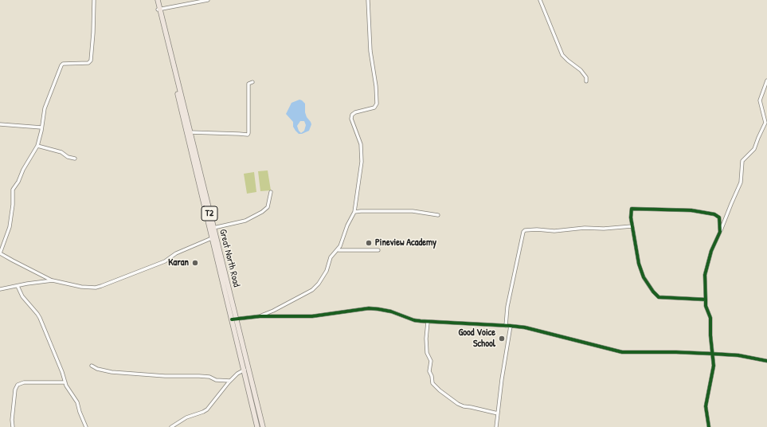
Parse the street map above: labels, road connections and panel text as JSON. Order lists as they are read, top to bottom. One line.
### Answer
{"streets":{"highway":["T2","Great North Road"]},"places":["Pineview Academy","Karan","Good Voice School"]}
